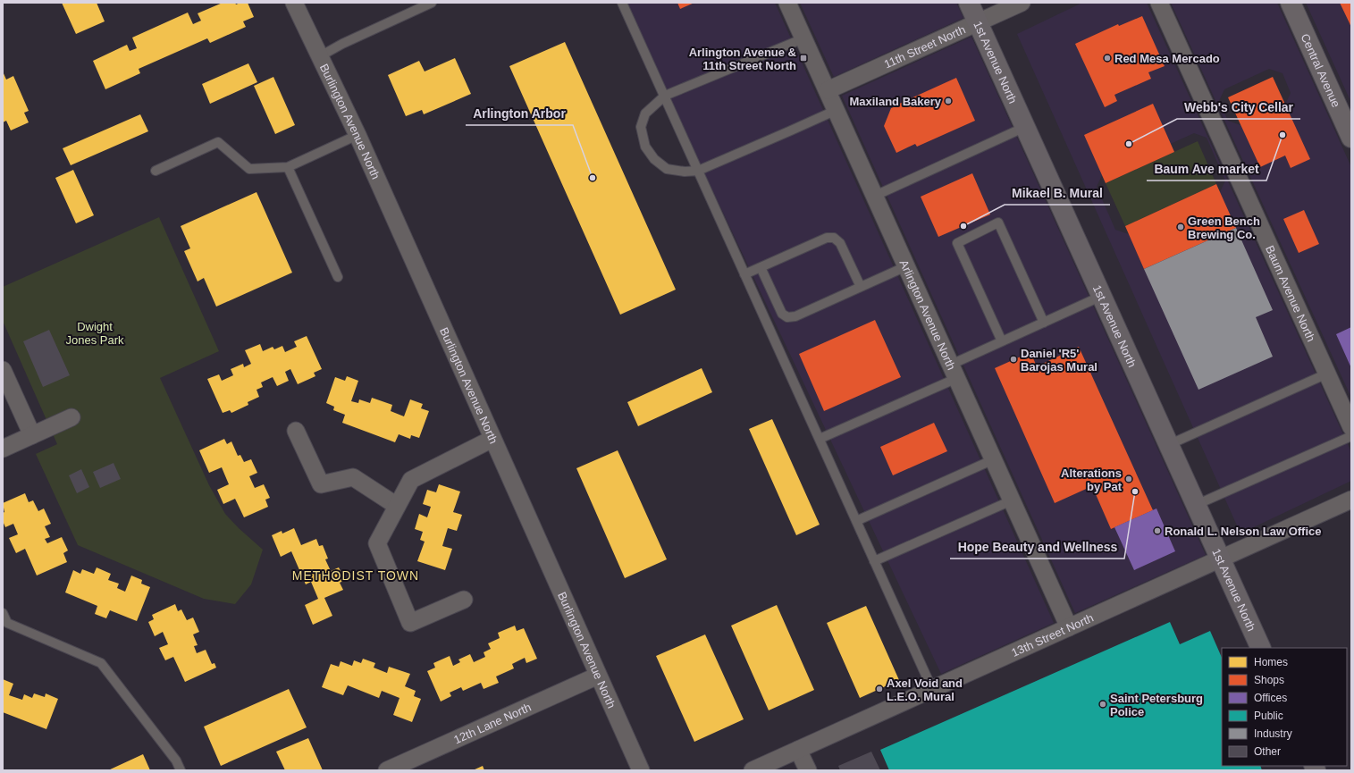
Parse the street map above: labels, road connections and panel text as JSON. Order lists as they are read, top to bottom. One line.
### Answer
{"streets":{"main road":["1st Avenue North"],"street":["11th Street North","Central Avenue","Burlington Avenue North","Baum Avenue North","Arlington Avenue North","13th Street North","12th Lane North"]},"crossings":[["11th Street North","1st Avenue North"],["11th Street North","Arlington Avenue North"],["1st Avenue North","13th Street North"],["Burlington Avenue North","12th Lane North"],["Arlington Avenue North","13th Street North"]],"districts":["METHODIST TOWN"],"parks":["Dwight Jones Park"],"places":{"transit":["Arlington Avenue & 11th Street North"],"other":["Red Mesa Mercado","Maxiland Bakery","Baum Ave market","Webb's City Cellar","Arlington Arbor","Mikael B. Mural","Green Bench Brewing Co.","Daniel 'R5' Barojas Mural","Alterations by Pat","Hope Beauty and Wellness","Ronald L. Nelson Law Office","Axel Void and L.E.O. Mural","Saint Petersburg Police"]},"legend":["Homes","Shops","Offices","Public","Industry","Other"]}
